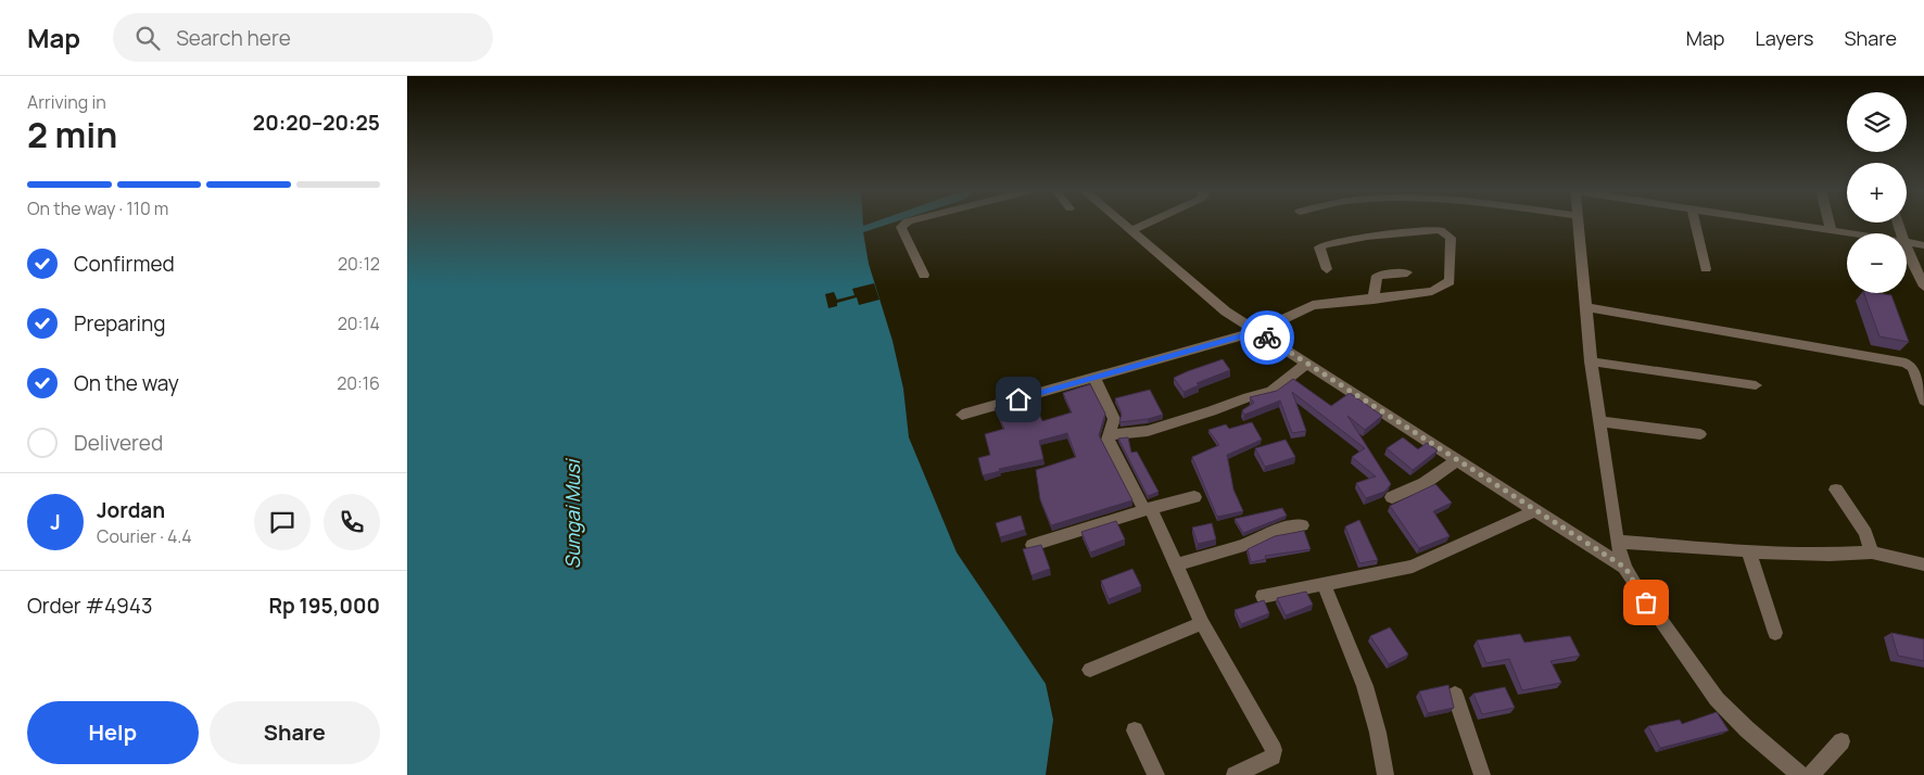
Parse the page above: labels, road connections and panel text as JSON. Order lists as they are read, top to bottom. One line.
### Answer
{"water":["Sungai Musi"],"page":{"header":"Map","search":"Search here","nav":["Map","Layers","Share"],"heading":["2 min","Arriving in","20:20–20:25"],"panel":["Jordan","Courier · 4.4","Order #4943","Rp 195,000"],"map_buttons":["+","−"],"bar":"On the way · 110 m","list":[["Confirmed","20:12"],["Preparing","20:14"],["On the way","20:16"],"Delivered"],"round":"J","buttons":["Help","Share"]}}
